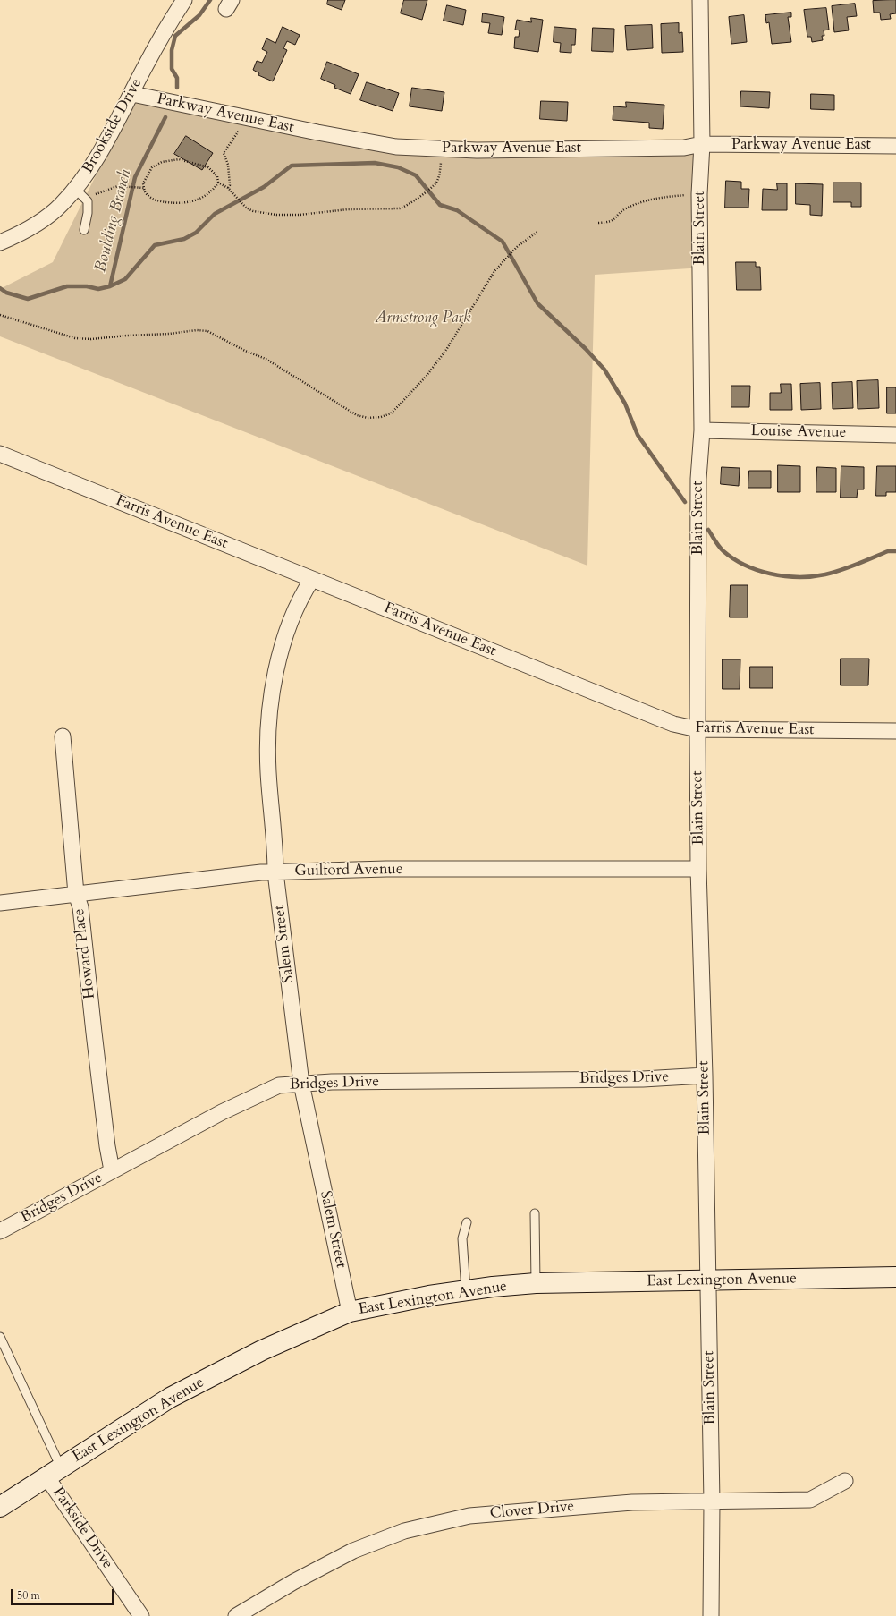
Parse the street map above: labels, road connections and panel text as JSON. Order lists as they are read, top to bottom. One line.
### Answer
{"streets":{"main road":["East Lexington Avenue"],"street":["Parkway Avenue East","Brookside Drive","Blain Street","Louise Avenue","Farris Avenue East","Guilford Avenue","Salem Street","Howard Place","Bridges Drive","Clover Drive","Parkside Drive"]},"crossings":[["Parkway Avenue East","Brookside Drive"],["Parkway Avenue East","Blain Street"],["Blain Street","Louise Avenue"],["Blain Street","Farris Avenue East"],["Blain Street","Guilford Avenue"],["Blain Street","Bridges Drive"],["Blain Street","East Lexington Avenue"],["Blain Street","Clover Drive"],["Farris Avenue East","Salem Street"],["Guilford Avenue","Salem Street"],["Guilford Avenue","Howard Place"],["Salem Street","Bridges Drive"],["Salem Street","East Lexington Avenue"],["Howard Place","Bridges Drive"],["East Lexington Avenue","Parkside Drive"]],"water":["Boulding Branch"],"parks":["Armstrong Park"],"scale_bar":"50 m"}
